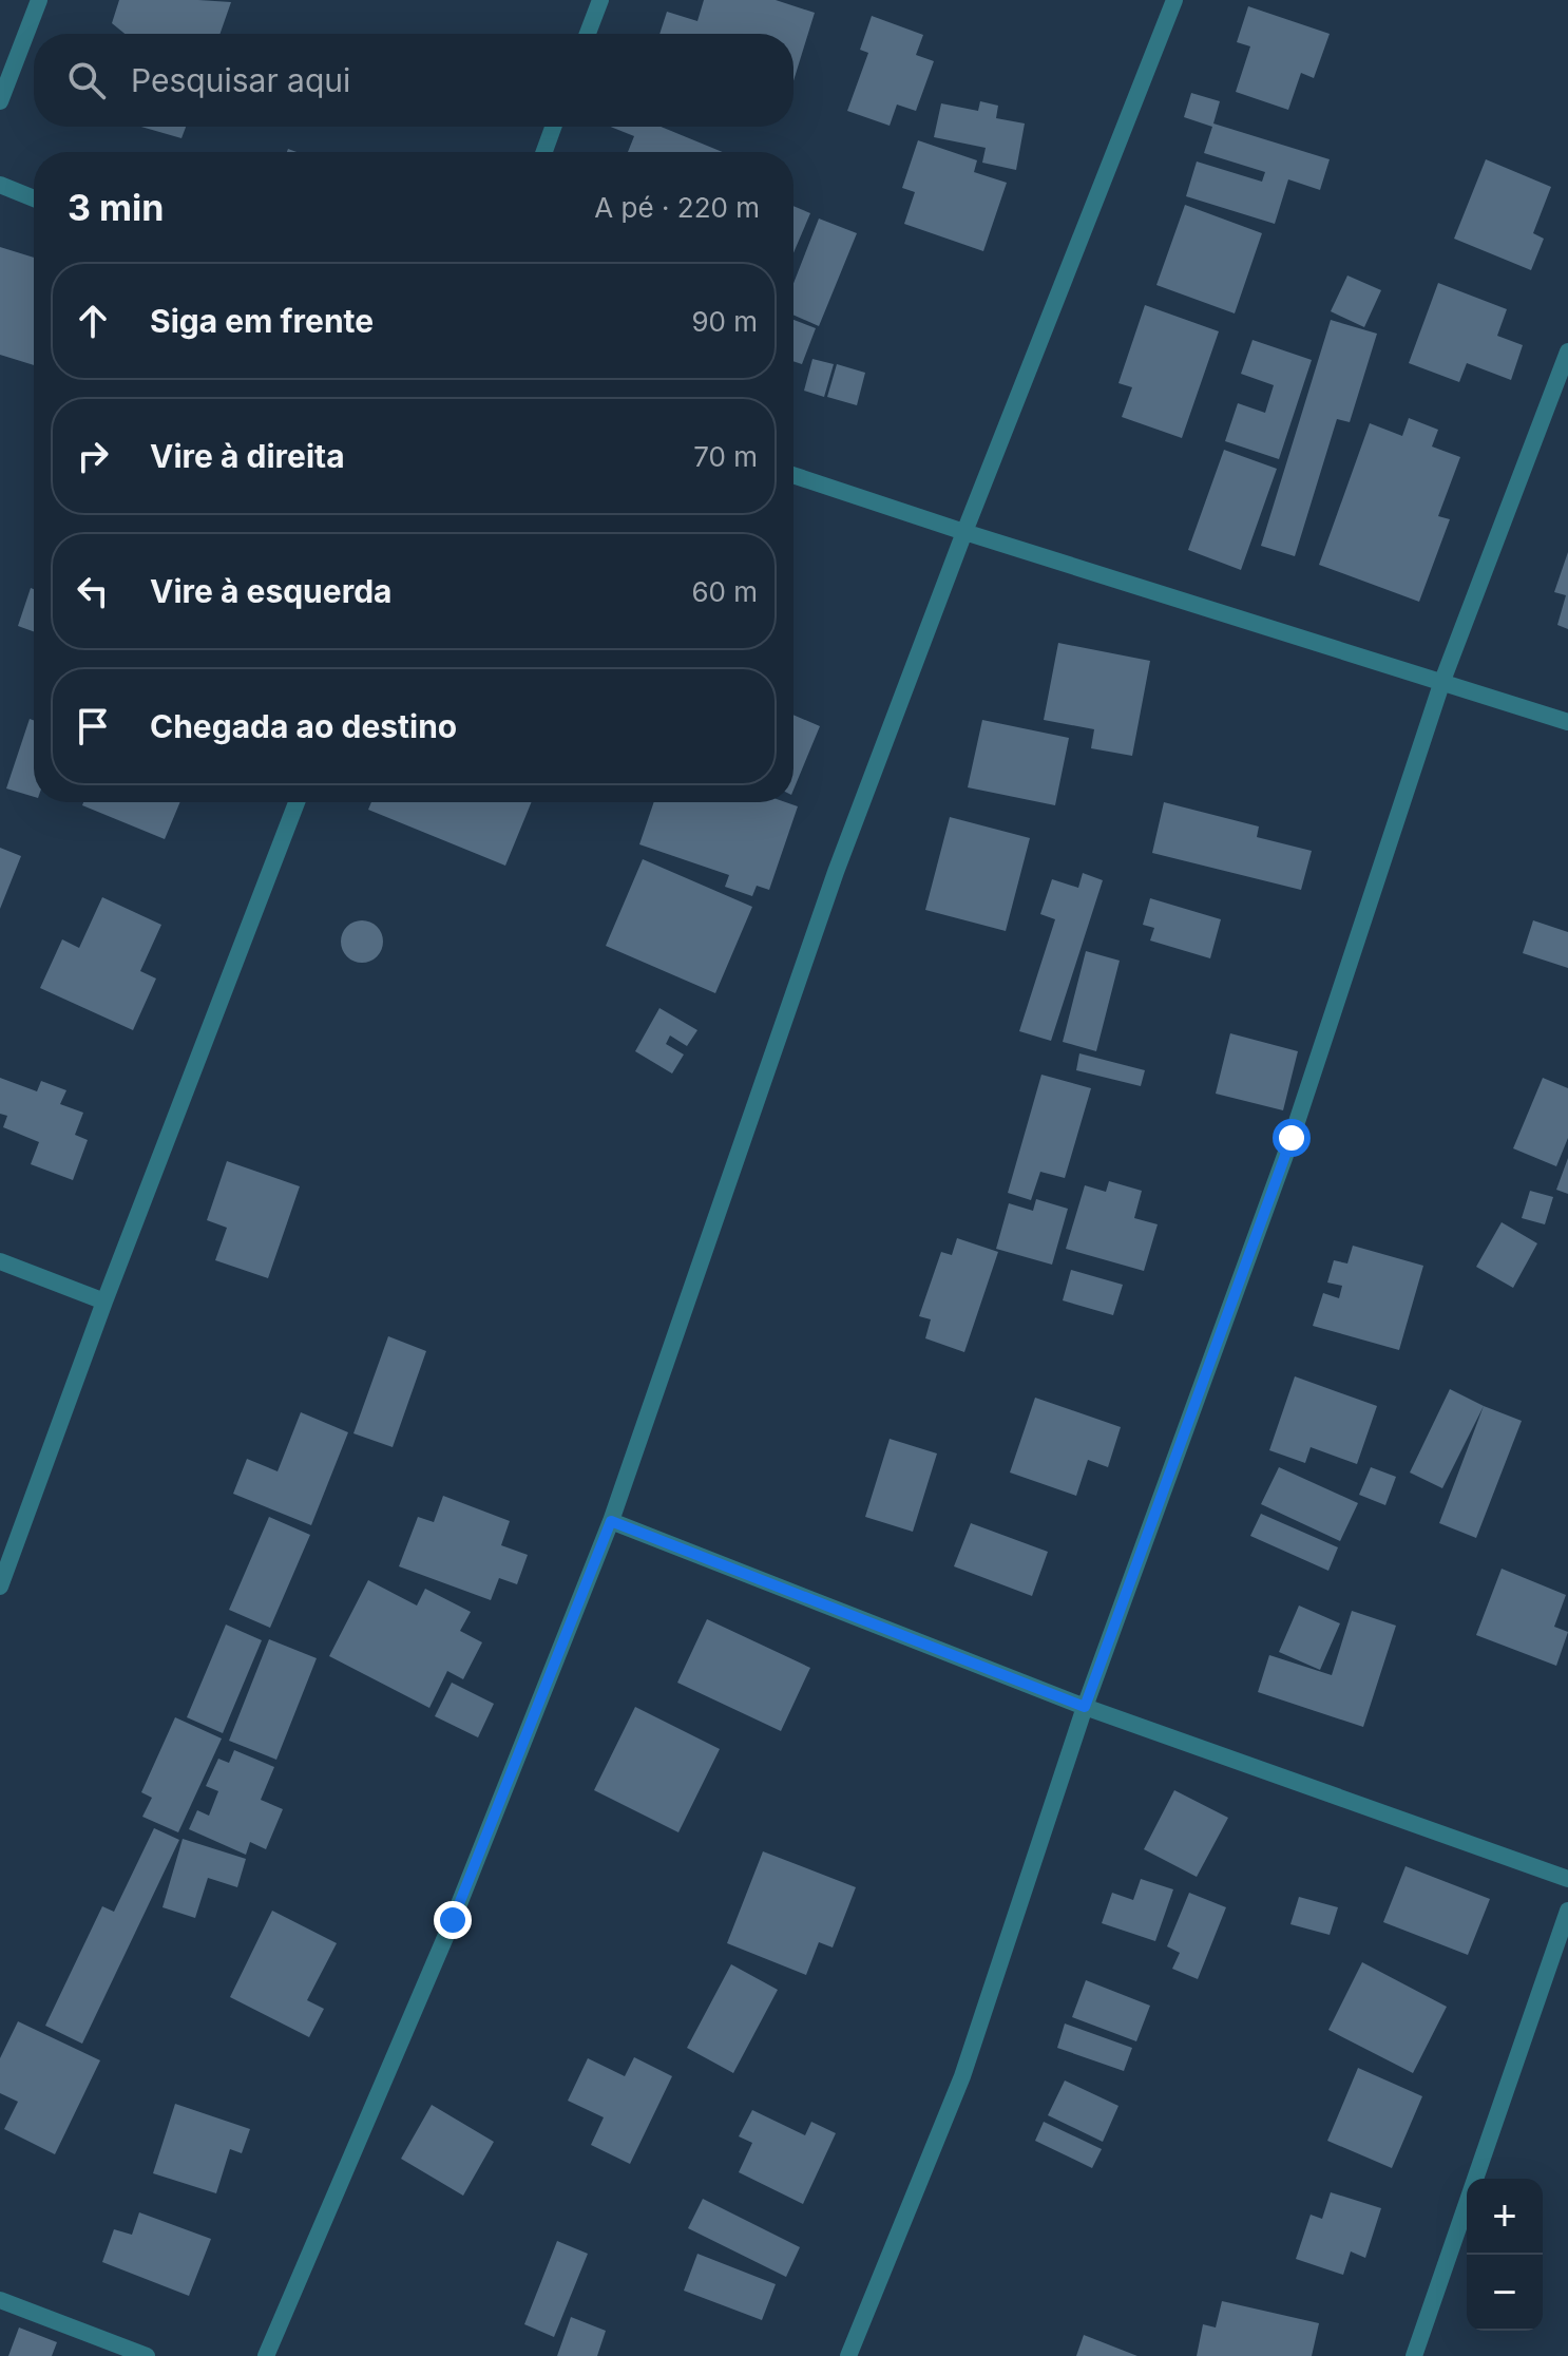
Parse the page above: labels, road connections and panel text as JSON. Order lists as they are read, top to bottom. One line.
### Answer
{"page":{"search":"Pesquisar aqui","heading":["3 min","A pé · 220 m"],"list":[["Siga em frente","90 m"],["Vire à direita","70 m"],["Vire à esquerda","60 m"],"Chegada ao destino"],"map_buttons":["+","−"]}}
